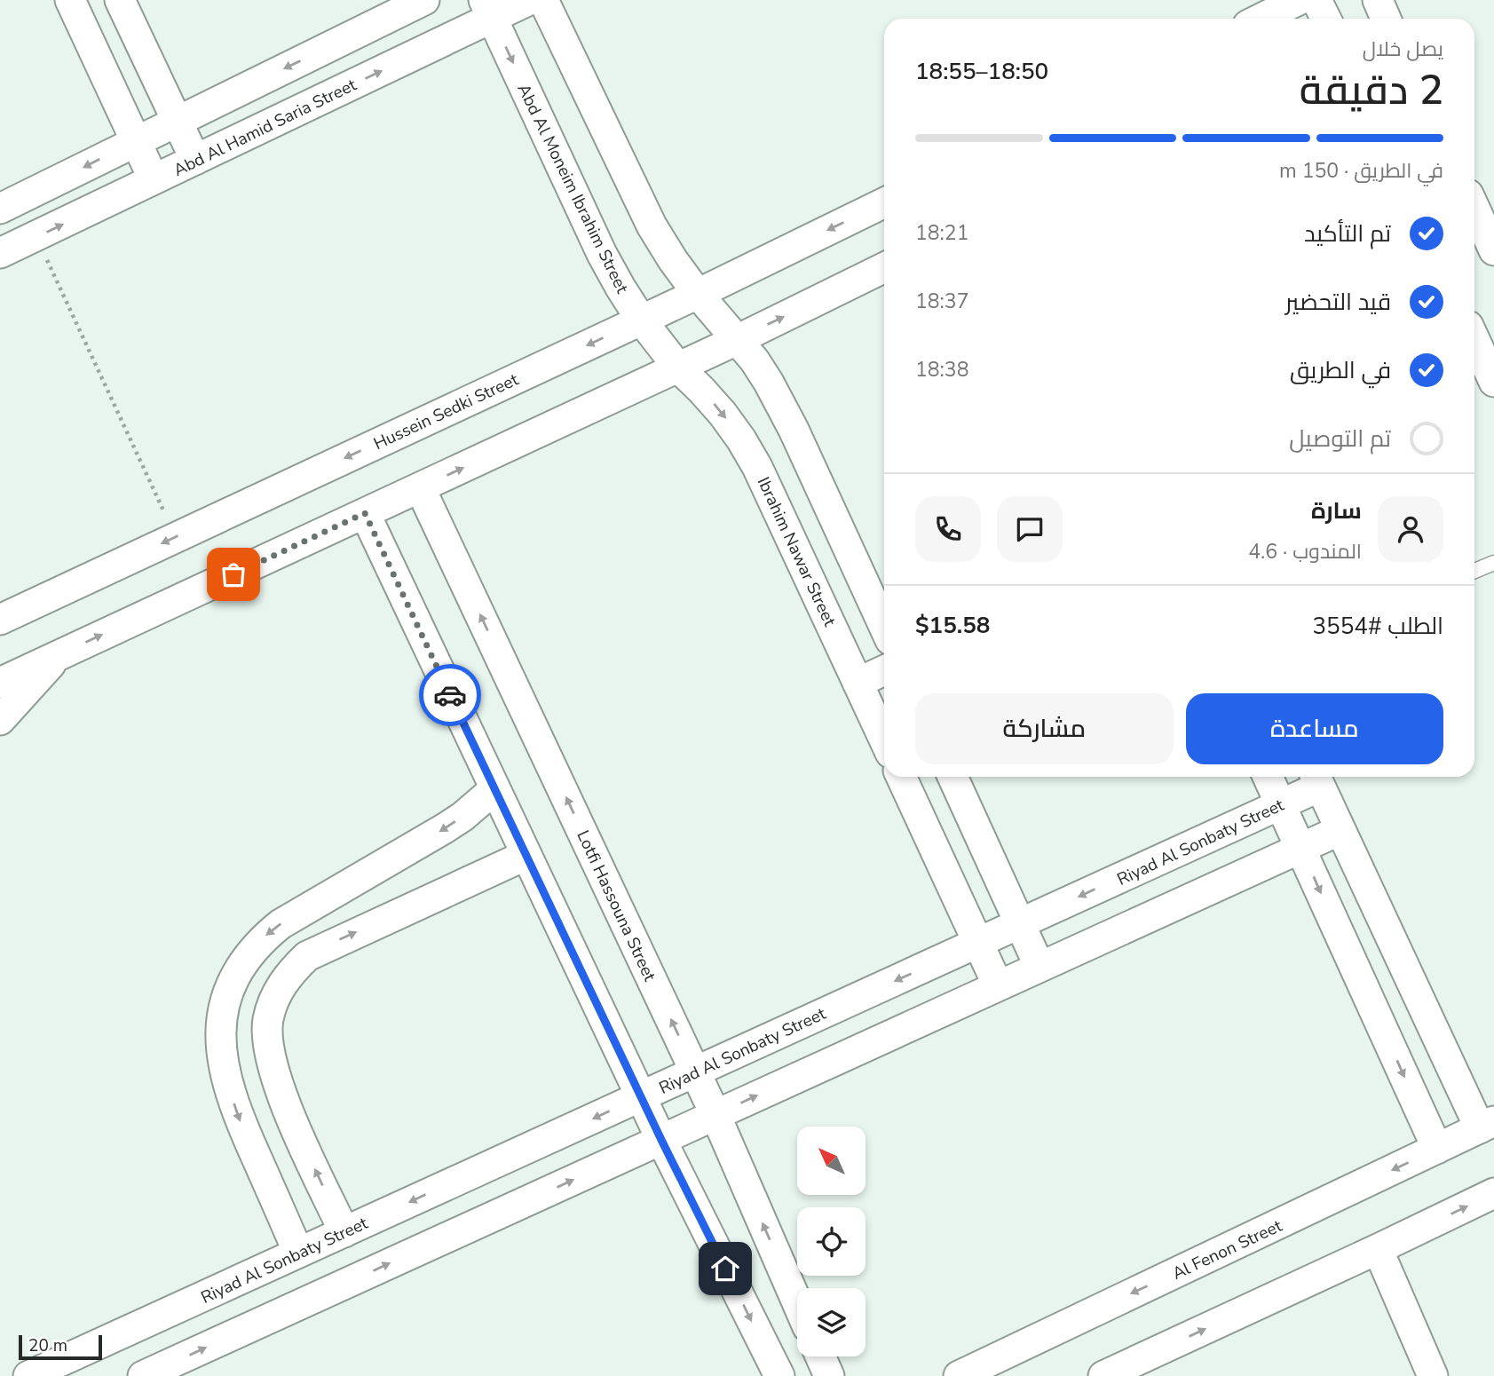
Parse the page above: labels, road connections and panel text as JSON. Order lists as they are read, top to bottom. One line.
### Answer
{"streets":{"street":["Abd Al Hamid Saria Street","Abd Al Moneim Ibrahim Street","Hussein Sedki Street","Ibrahim Nawar Street","Riyad Al Sonbaty Street","Lotfi Hassouna Street","Al Fenon Street"]},"crossings":[["Abd Al Hamid Saria Street","Abd Al Moneim Ibrahim Street"],["Abd Al Moneim Ibrahim Street","Hussein Sedki Street"],["Abd Al Moneim Ibrahim Street","Ibrahim Nawar Street"],["Riyad Al Sonbaty Street","Lotfi Hassouna Street"]],"scale_bar":"20 m","north":"top left","page":{"heading":["2 دقيقة","يصل خلال","18:50–18:55"],"panel":["سارة","المندوب · 4.6","الطلب #3554","$15.58"],"bar":"في الطريق · 150 m","list":[["تم التأكيد","18:21"],["قيد التحضير","18:37"],["في الطريق","18:38"],"تم التوصيل"],"buttons":["مساعدة","مشاركة"],"scale":"20 m"}}
